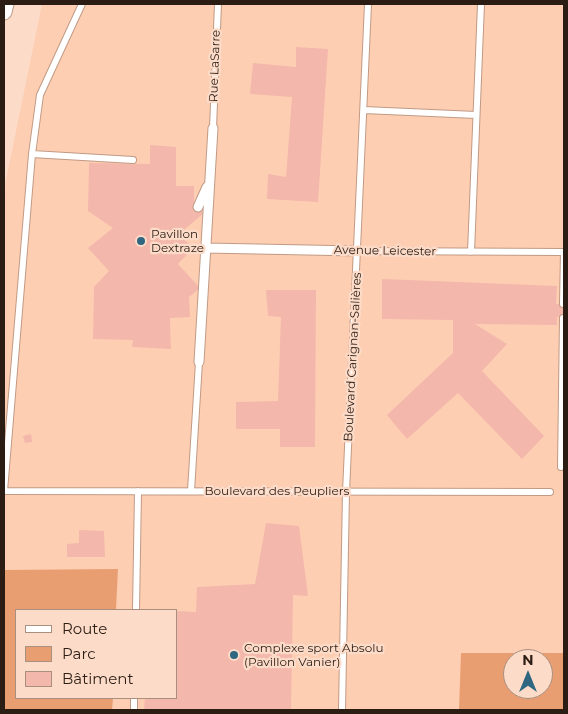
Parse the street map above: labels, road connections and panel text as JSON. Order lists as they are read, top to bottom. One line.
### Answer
{"streets":{"street":["Avenue Leicester"],"lane":["Rue LaSarre","Boulevard Carignan-Salières","Boulevard des Peupliers"]},"crossings":[["Avenue Leicester","Boulevard Carignan-Salières"],["Boulevard Carignan-Salières","Boulevard des Peupliers"]],"places":["Pavillon Dextraze","Complexe sport Absolu (Pavillon Vanier)"],"legend":["Route","Parc","Bâtiment"],"north":"top"}
